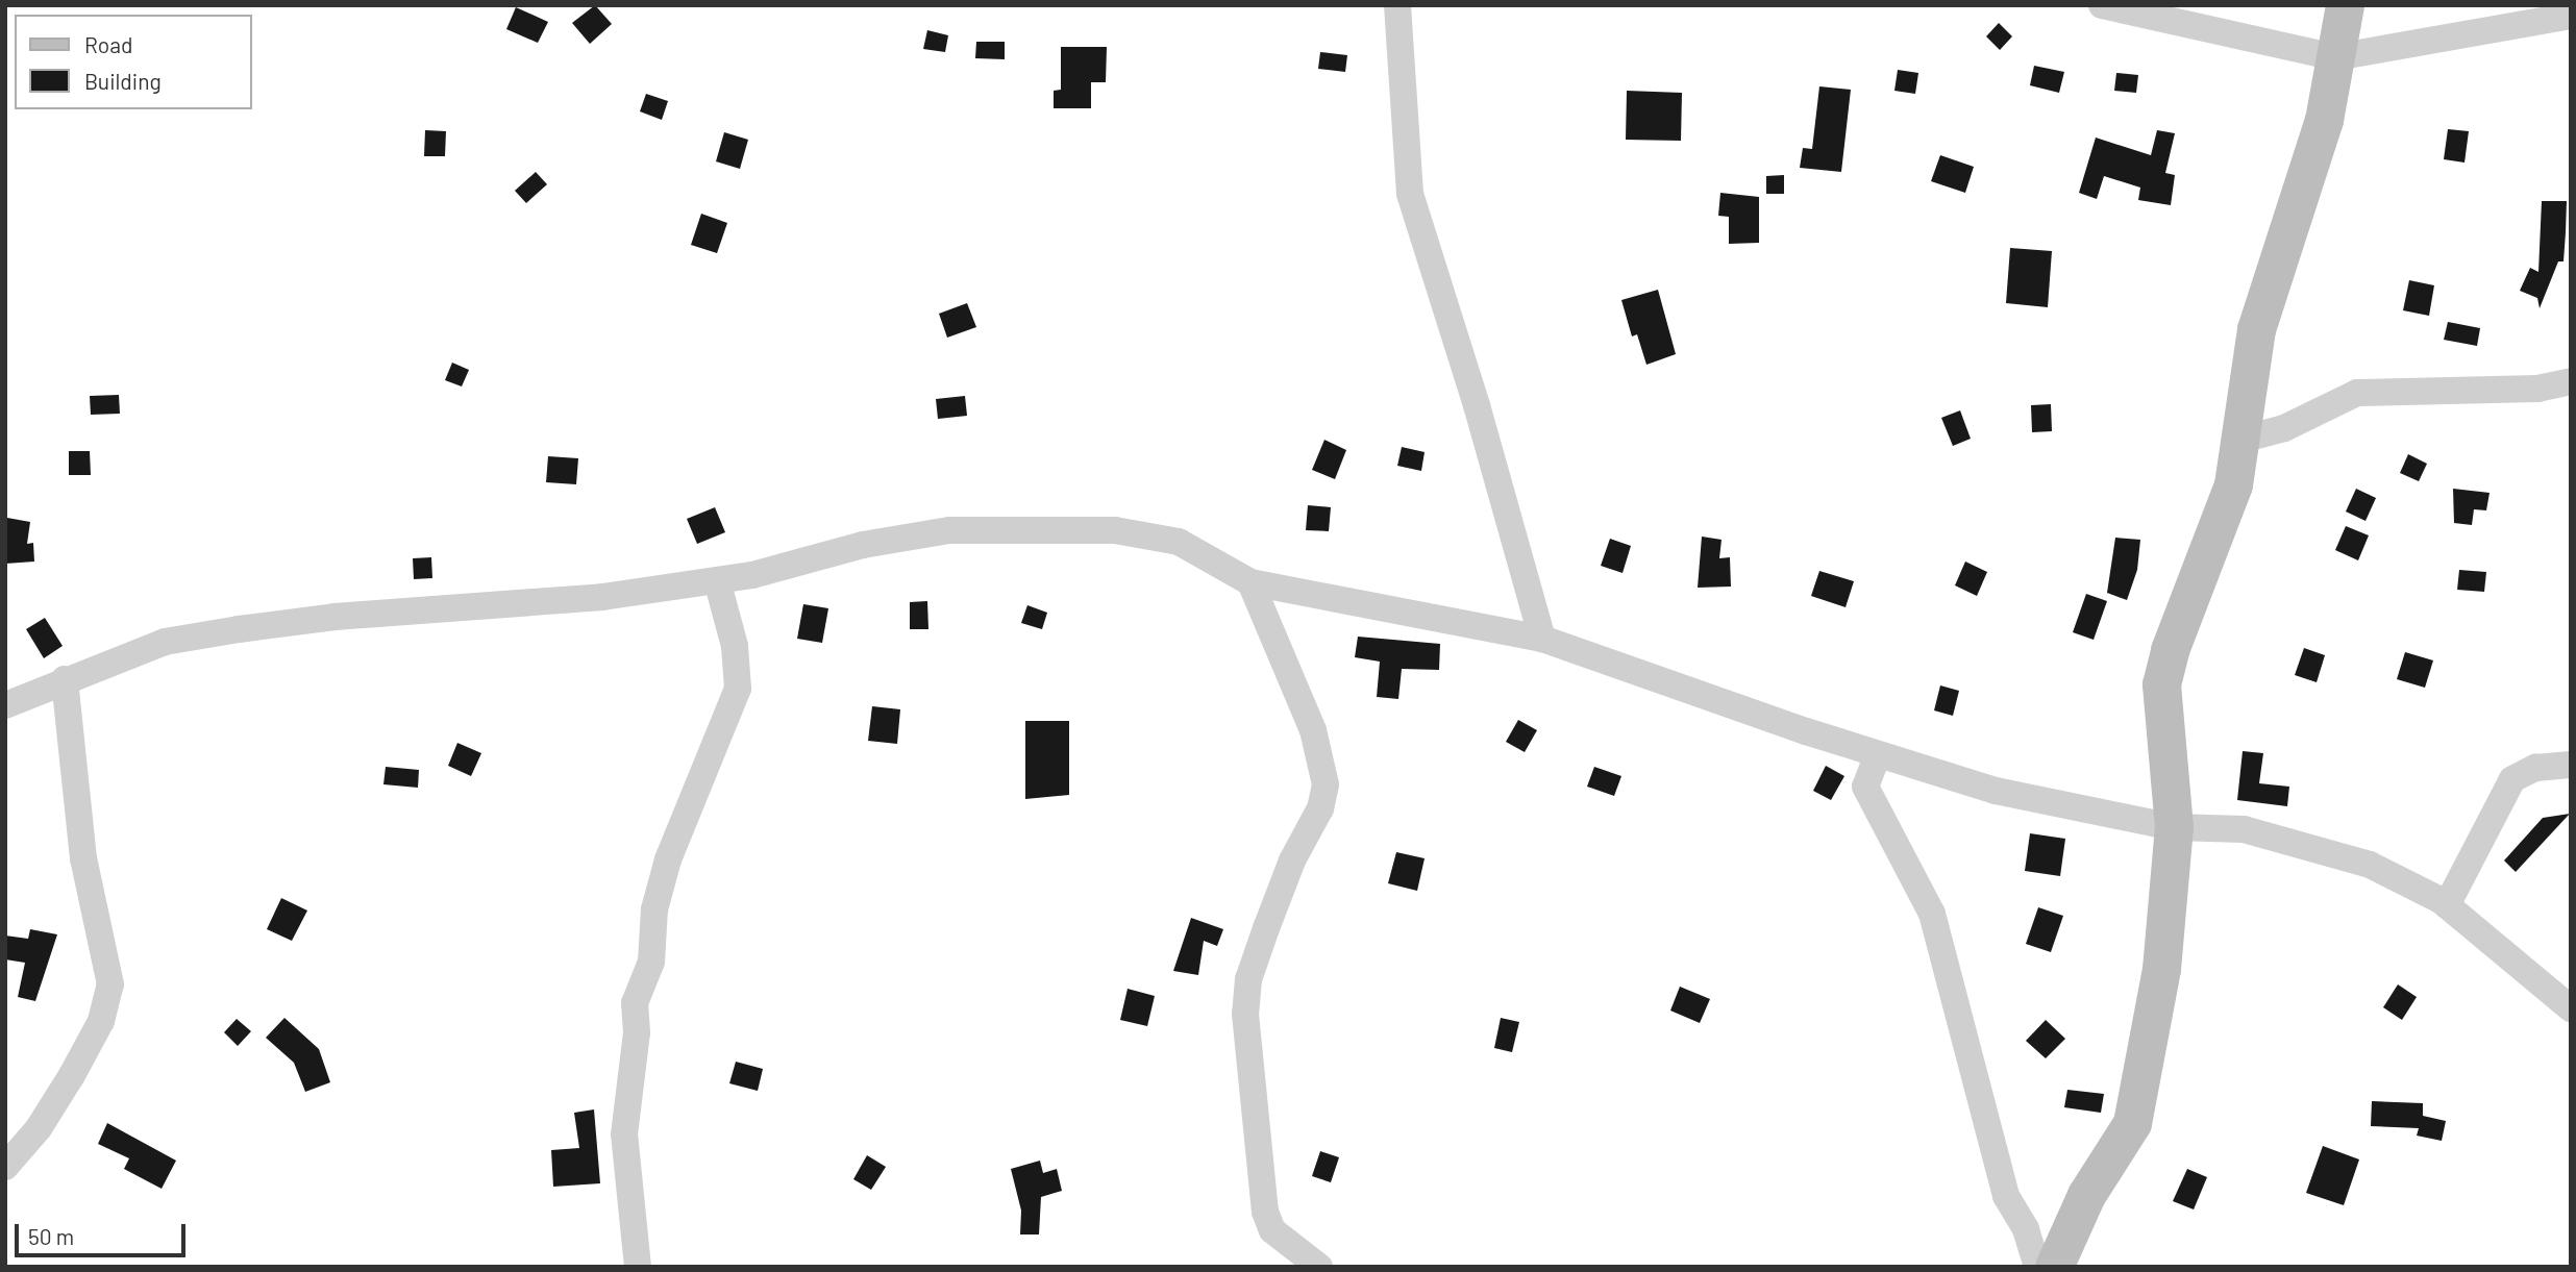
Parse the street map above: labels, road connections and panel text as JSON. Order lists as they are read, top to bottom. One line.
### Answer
{"legend":["Road","Building"],"scale_bar":"50 m"}
